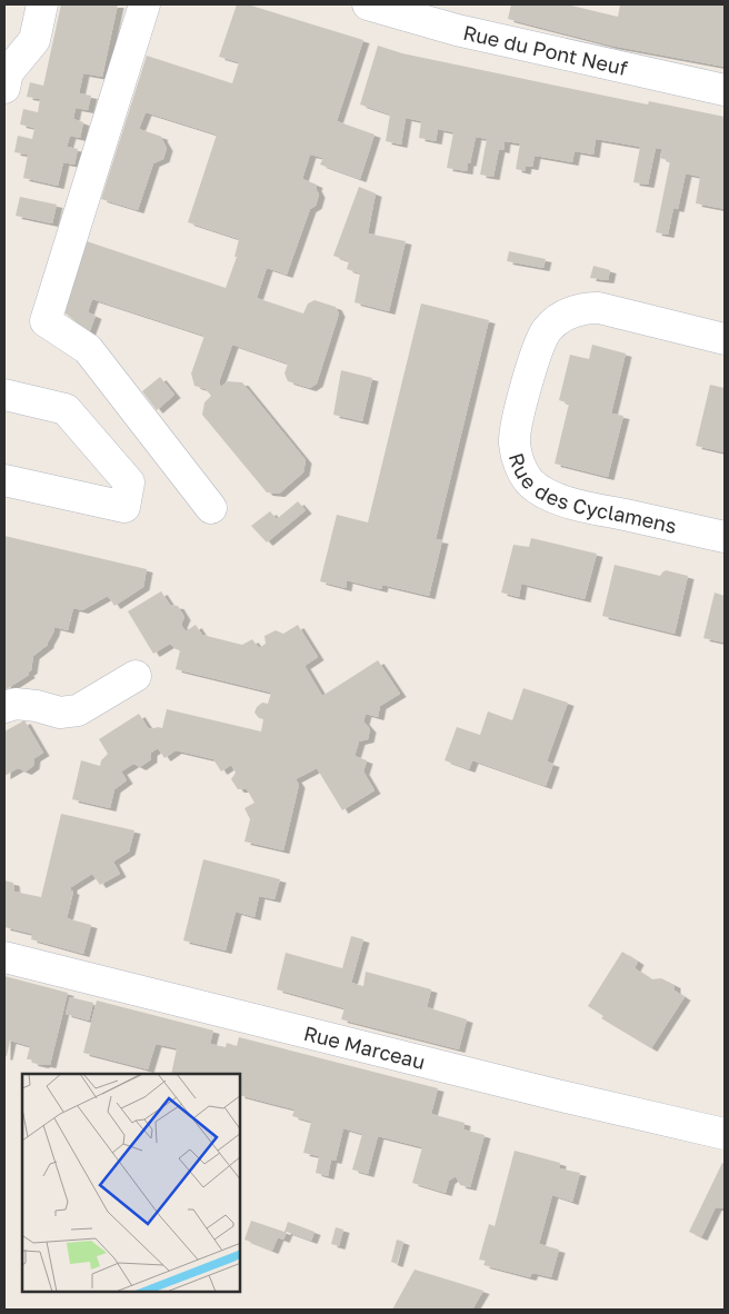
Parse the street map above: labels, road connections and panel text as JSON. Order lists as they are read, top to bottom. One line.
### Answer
{"streets":{"street":["Rue du Pont Neuf","Rue des Cyclamens","Rue Marceau"]}}
